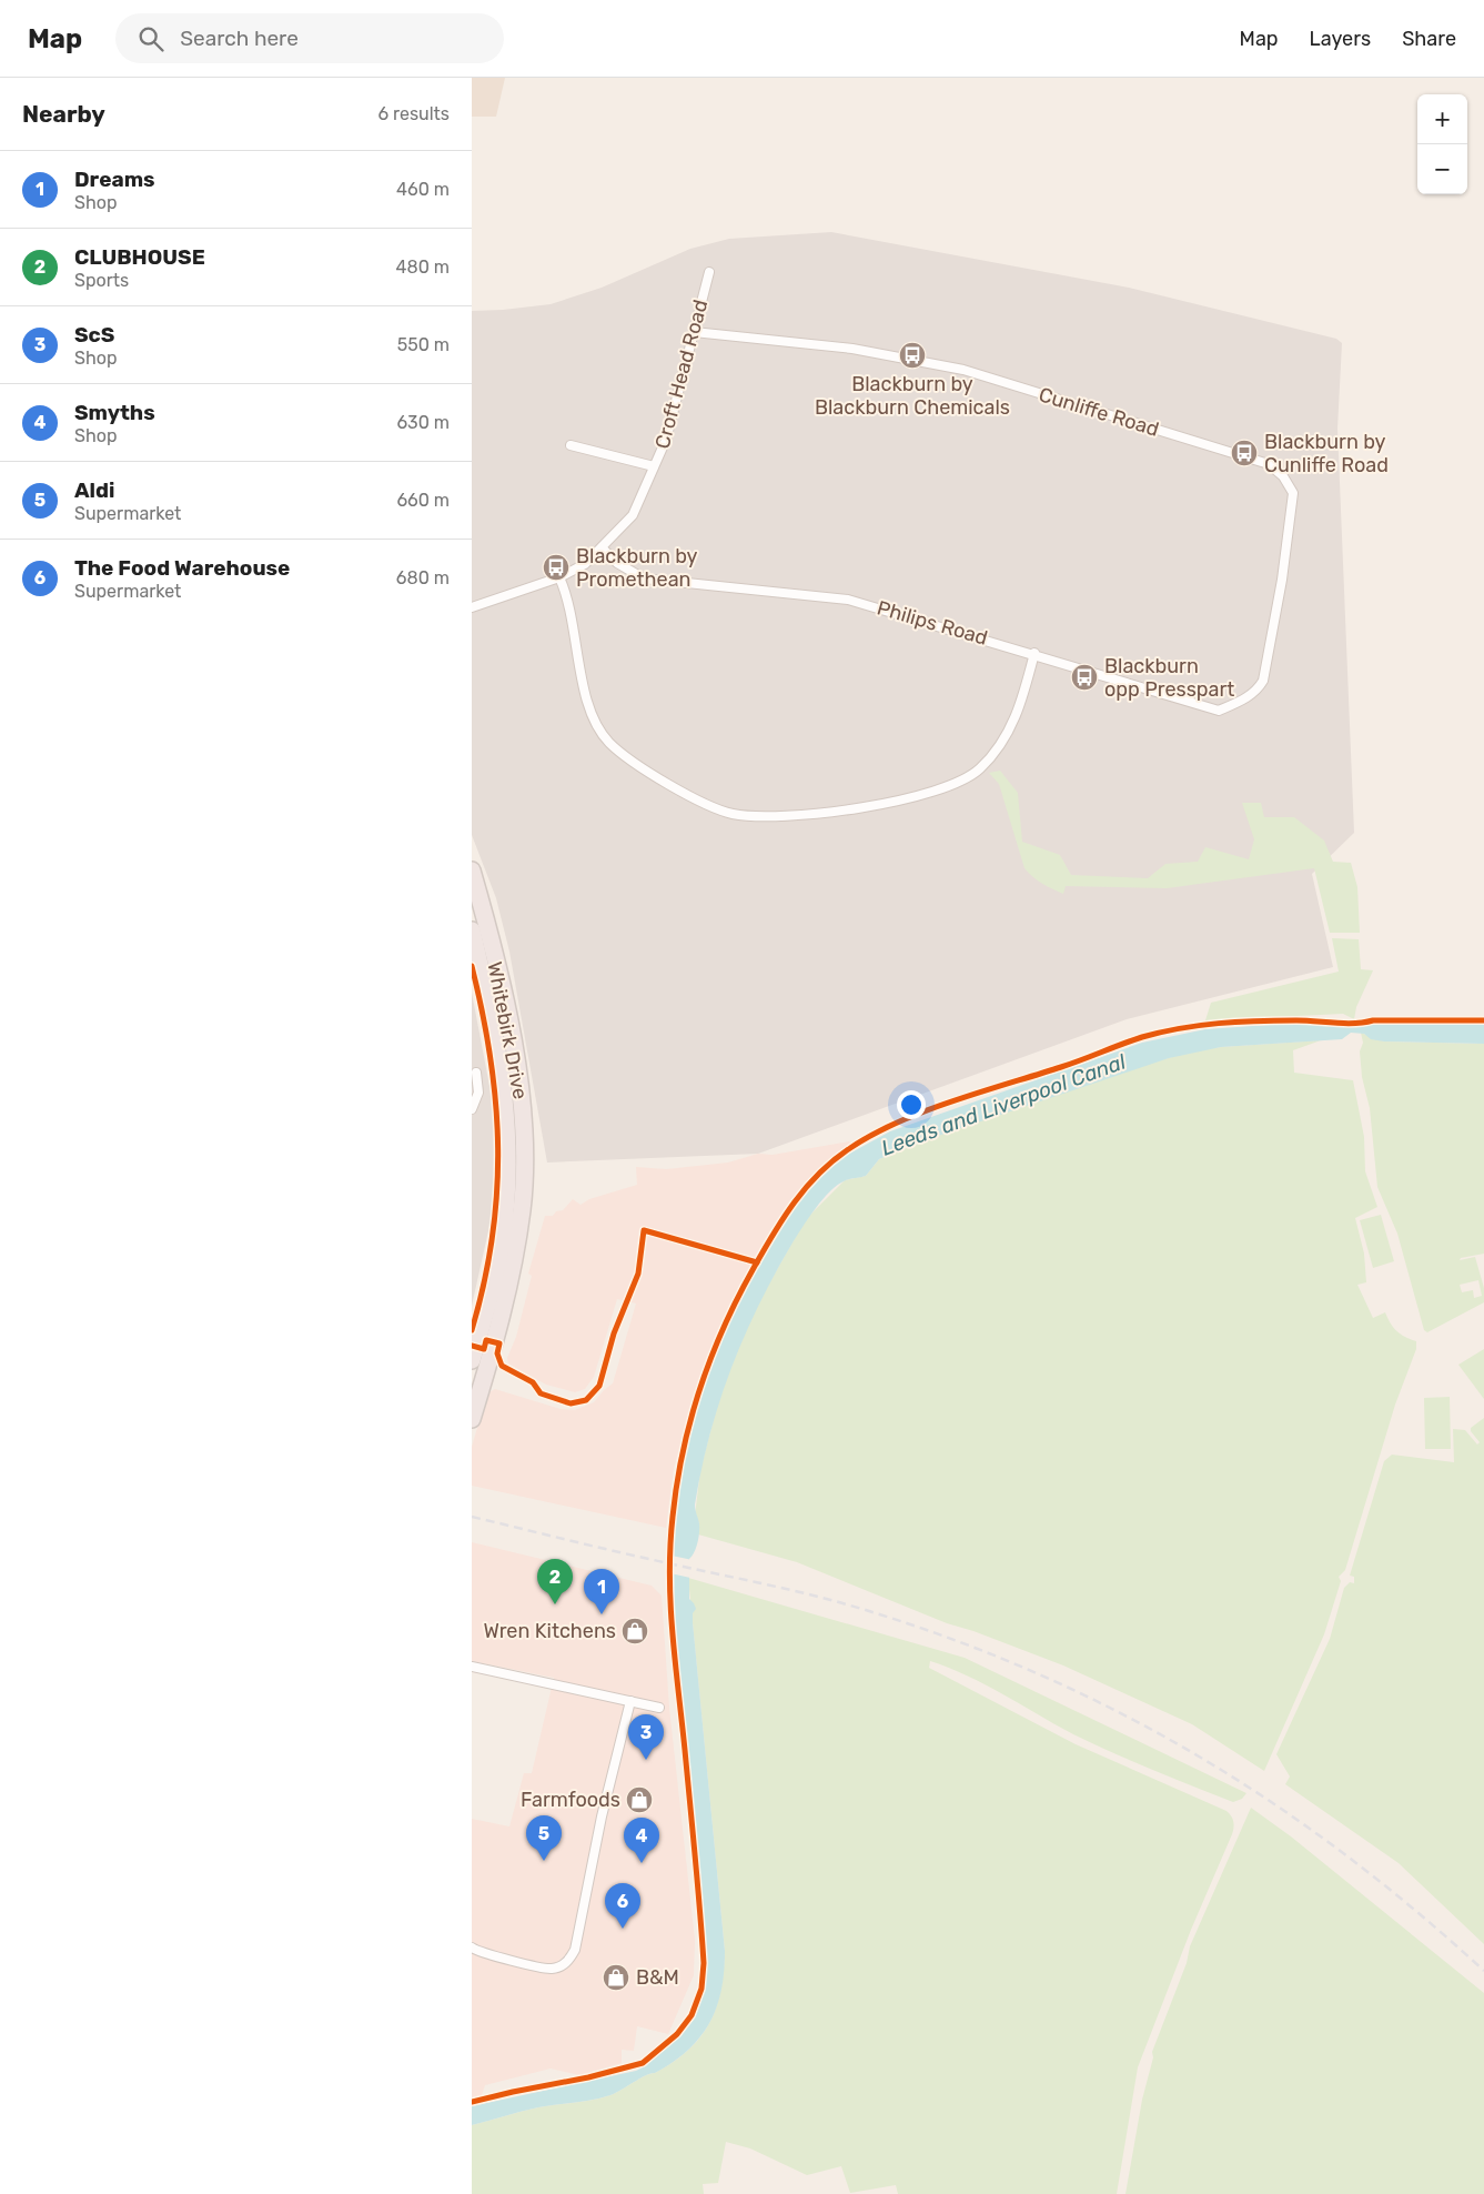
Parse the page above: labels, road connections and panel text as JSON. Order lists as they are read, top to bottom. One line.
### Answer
{"streets":{"highway":["Whitebirk Drive"],"street":["Croft Head Road","Cunliffe Road","Philips Road"]},"crossings":[["Croft Head Road","Cunliffe Road"],["Croft Head Road","Philips Road"],["Cunliffe Road","Philips Road"]],"water":["Leeds and Liverpool Canal"],"places":{"bus stop":["Blackburn by Blackburn Chemicals","Blackburn by Cunliffe Road","Blackburn by Promethean","Blackburn opp Presspart"],"shop":["Wren Kitchens","Farmfoods","B&M"]},"page":{"header":"Map","search":"Search here","nav":["Map","Layers","Share"],"heading":["Nearby","6 results"],"map_buttons":["+","−"],"list":[{"mark":"1","name":"Dreams","note":"Shop","value":"460 m"},{"mark":"2","name":"CLUBHOUSE","note":"Sports","value":"480 m"},{"mark":"3","name":"ScS","note":"Shop","value":"550 m"},{"mark":"4","name":"Smyths","note":"Shop","value":"630 m"},{"mark":"5","name":"Aldi","note":"Supermarket","value":"660 m"},{"mark":"6","name":"The Food Warehouse","note":"Supermarket","value":"680 m"}],"pins":["2","1","3","5","4","6"]}}
